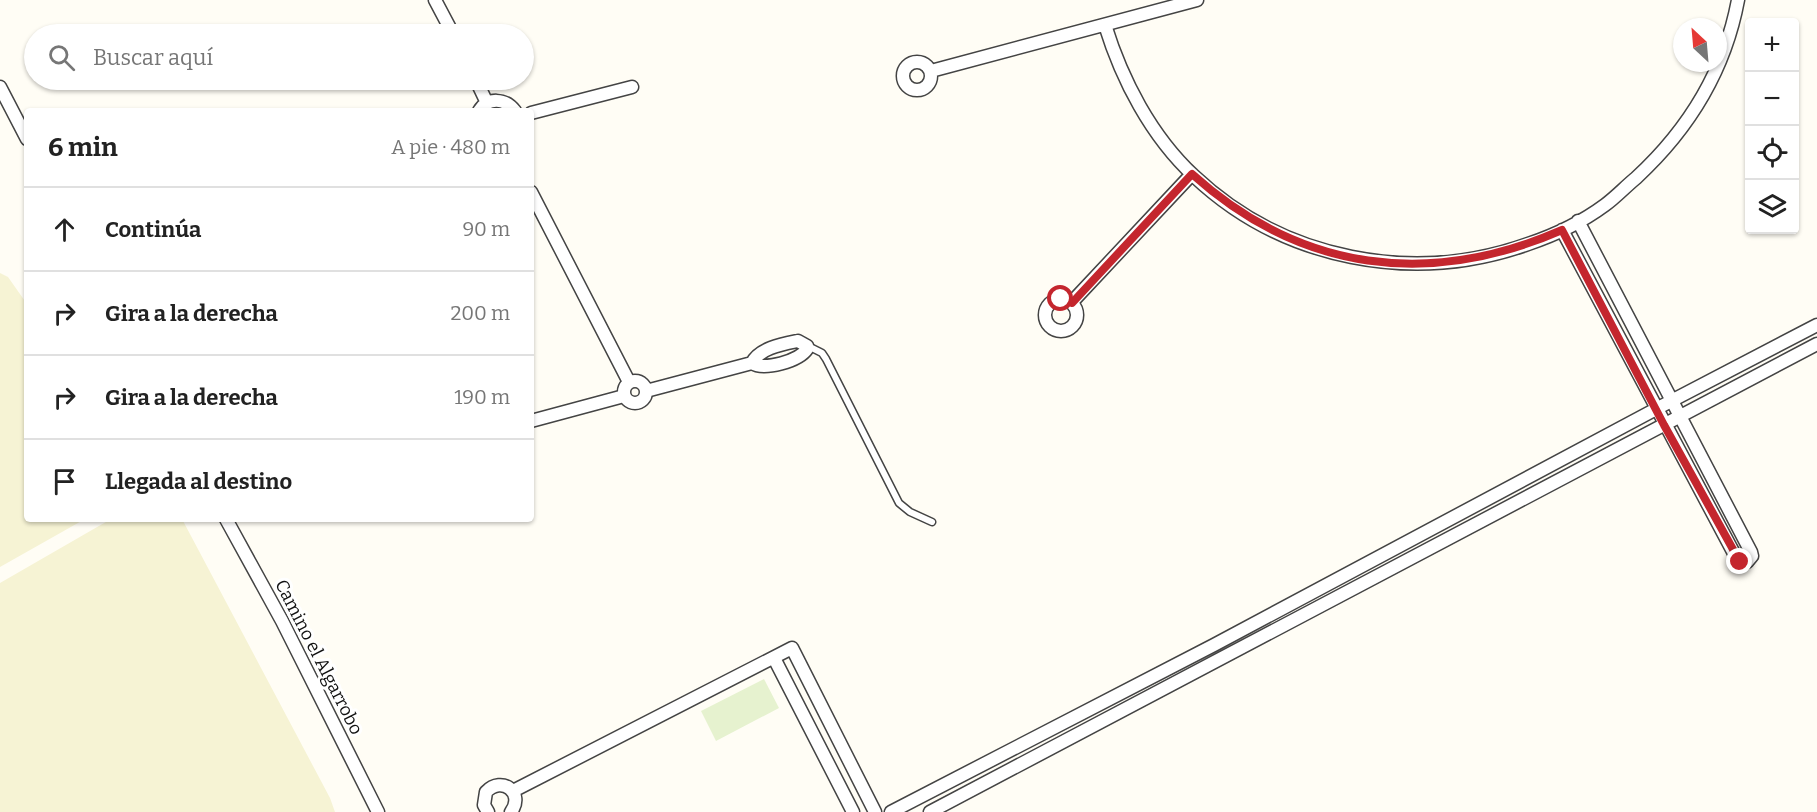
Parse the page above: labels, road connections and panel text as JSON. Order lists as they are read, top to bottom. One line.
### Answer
{"streets":{"street":["Camino el Algarrobo"]},"north":"top left","page":{"map_buttons":["+","−"],"search":"Buscar aquí","heading":["6 min","A pie · 480 m"],"list":[["Continúa","90 m"],["Gira a la derecha","200 m"],["Gira a la derecha","190 m"],"Llegada al destino"]}}
